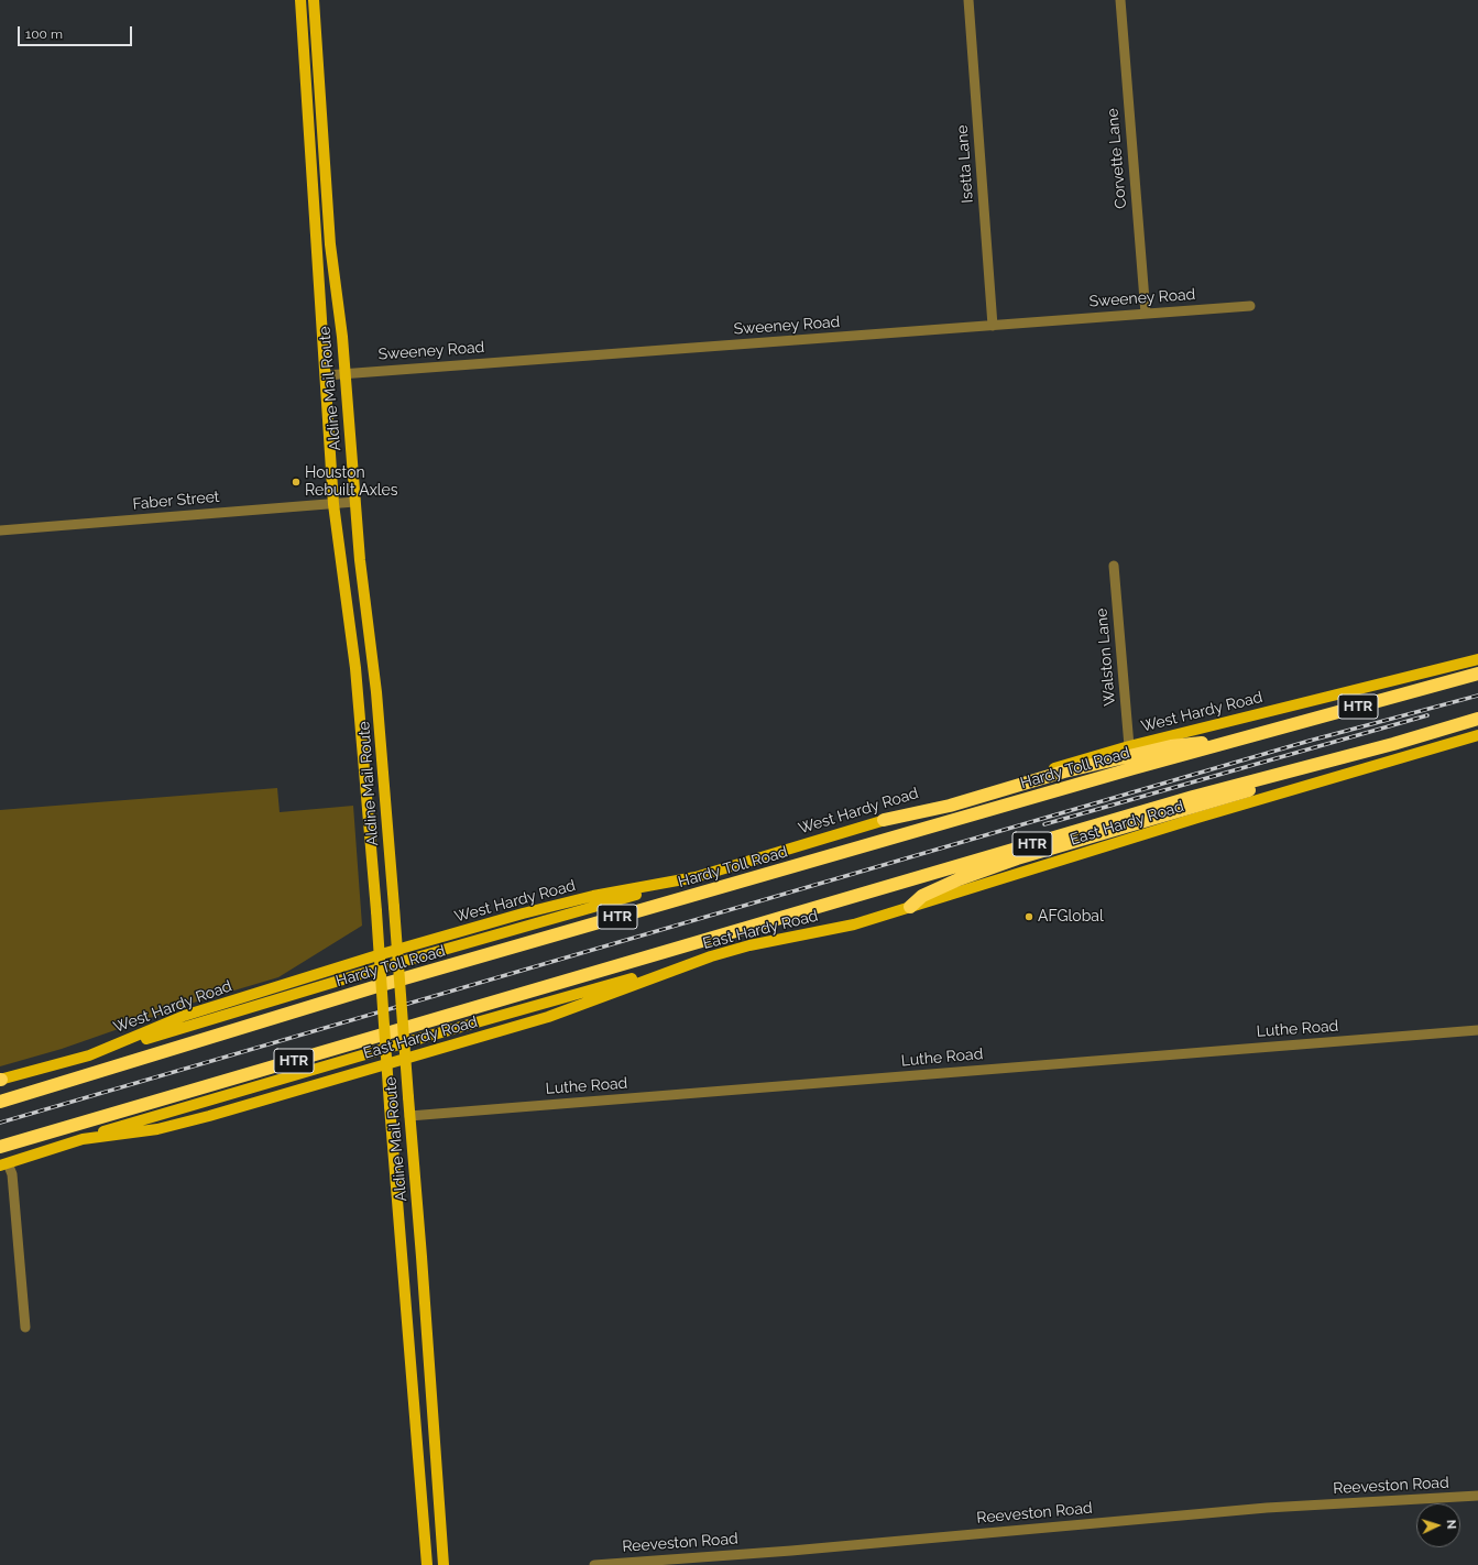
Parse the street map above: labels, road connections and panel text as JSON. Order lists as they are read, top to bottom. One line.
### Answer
{"streets":{"highway":["HTR","Hardy Toll Road"],"main road":["Aldine Mail Route","West Hardy Road","East Hardy Road"],"street":["Corvette Lane","Isetta Lane","Sweeney Road","Faber Street","Walston Lane","Luthe Road","Reeveston Road"]},"crossings":[["Corvette Lane","Sweeney Road"],["Isetta Lane","Sweeney Road"],["Sweeney Road","Aldine Mail Route"],["Aldine Mail Route","Faber Street"],["Aldine Mail Route","Luthe Road"],["Walston Lane","West Hardy Road"]],"places":["Houston Rebuilt Axles","AFGlobal"],"scale_bar":"100 m","north":"right"}
